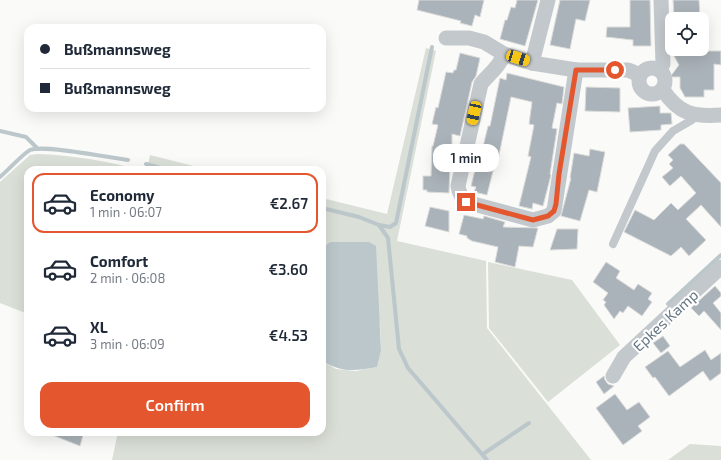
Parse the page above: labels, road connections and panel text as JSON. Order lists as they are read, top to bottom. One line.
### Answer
{"streets":{"street":["Epkes Kamp"]},"page":{"banner":["Bußmannsweg","Bußmannsweg"],"bubble":"1 min","list":[{"name":"Economy","note":"1 min · 06:07","value":"€2.67"},{"name":"Comfort","note":"2 min · 06:08","value":"€3.60"},{"name":"XL","note":"3 min · 06:09","value":"€4.53"}],"buttons":"Confirm"}}
